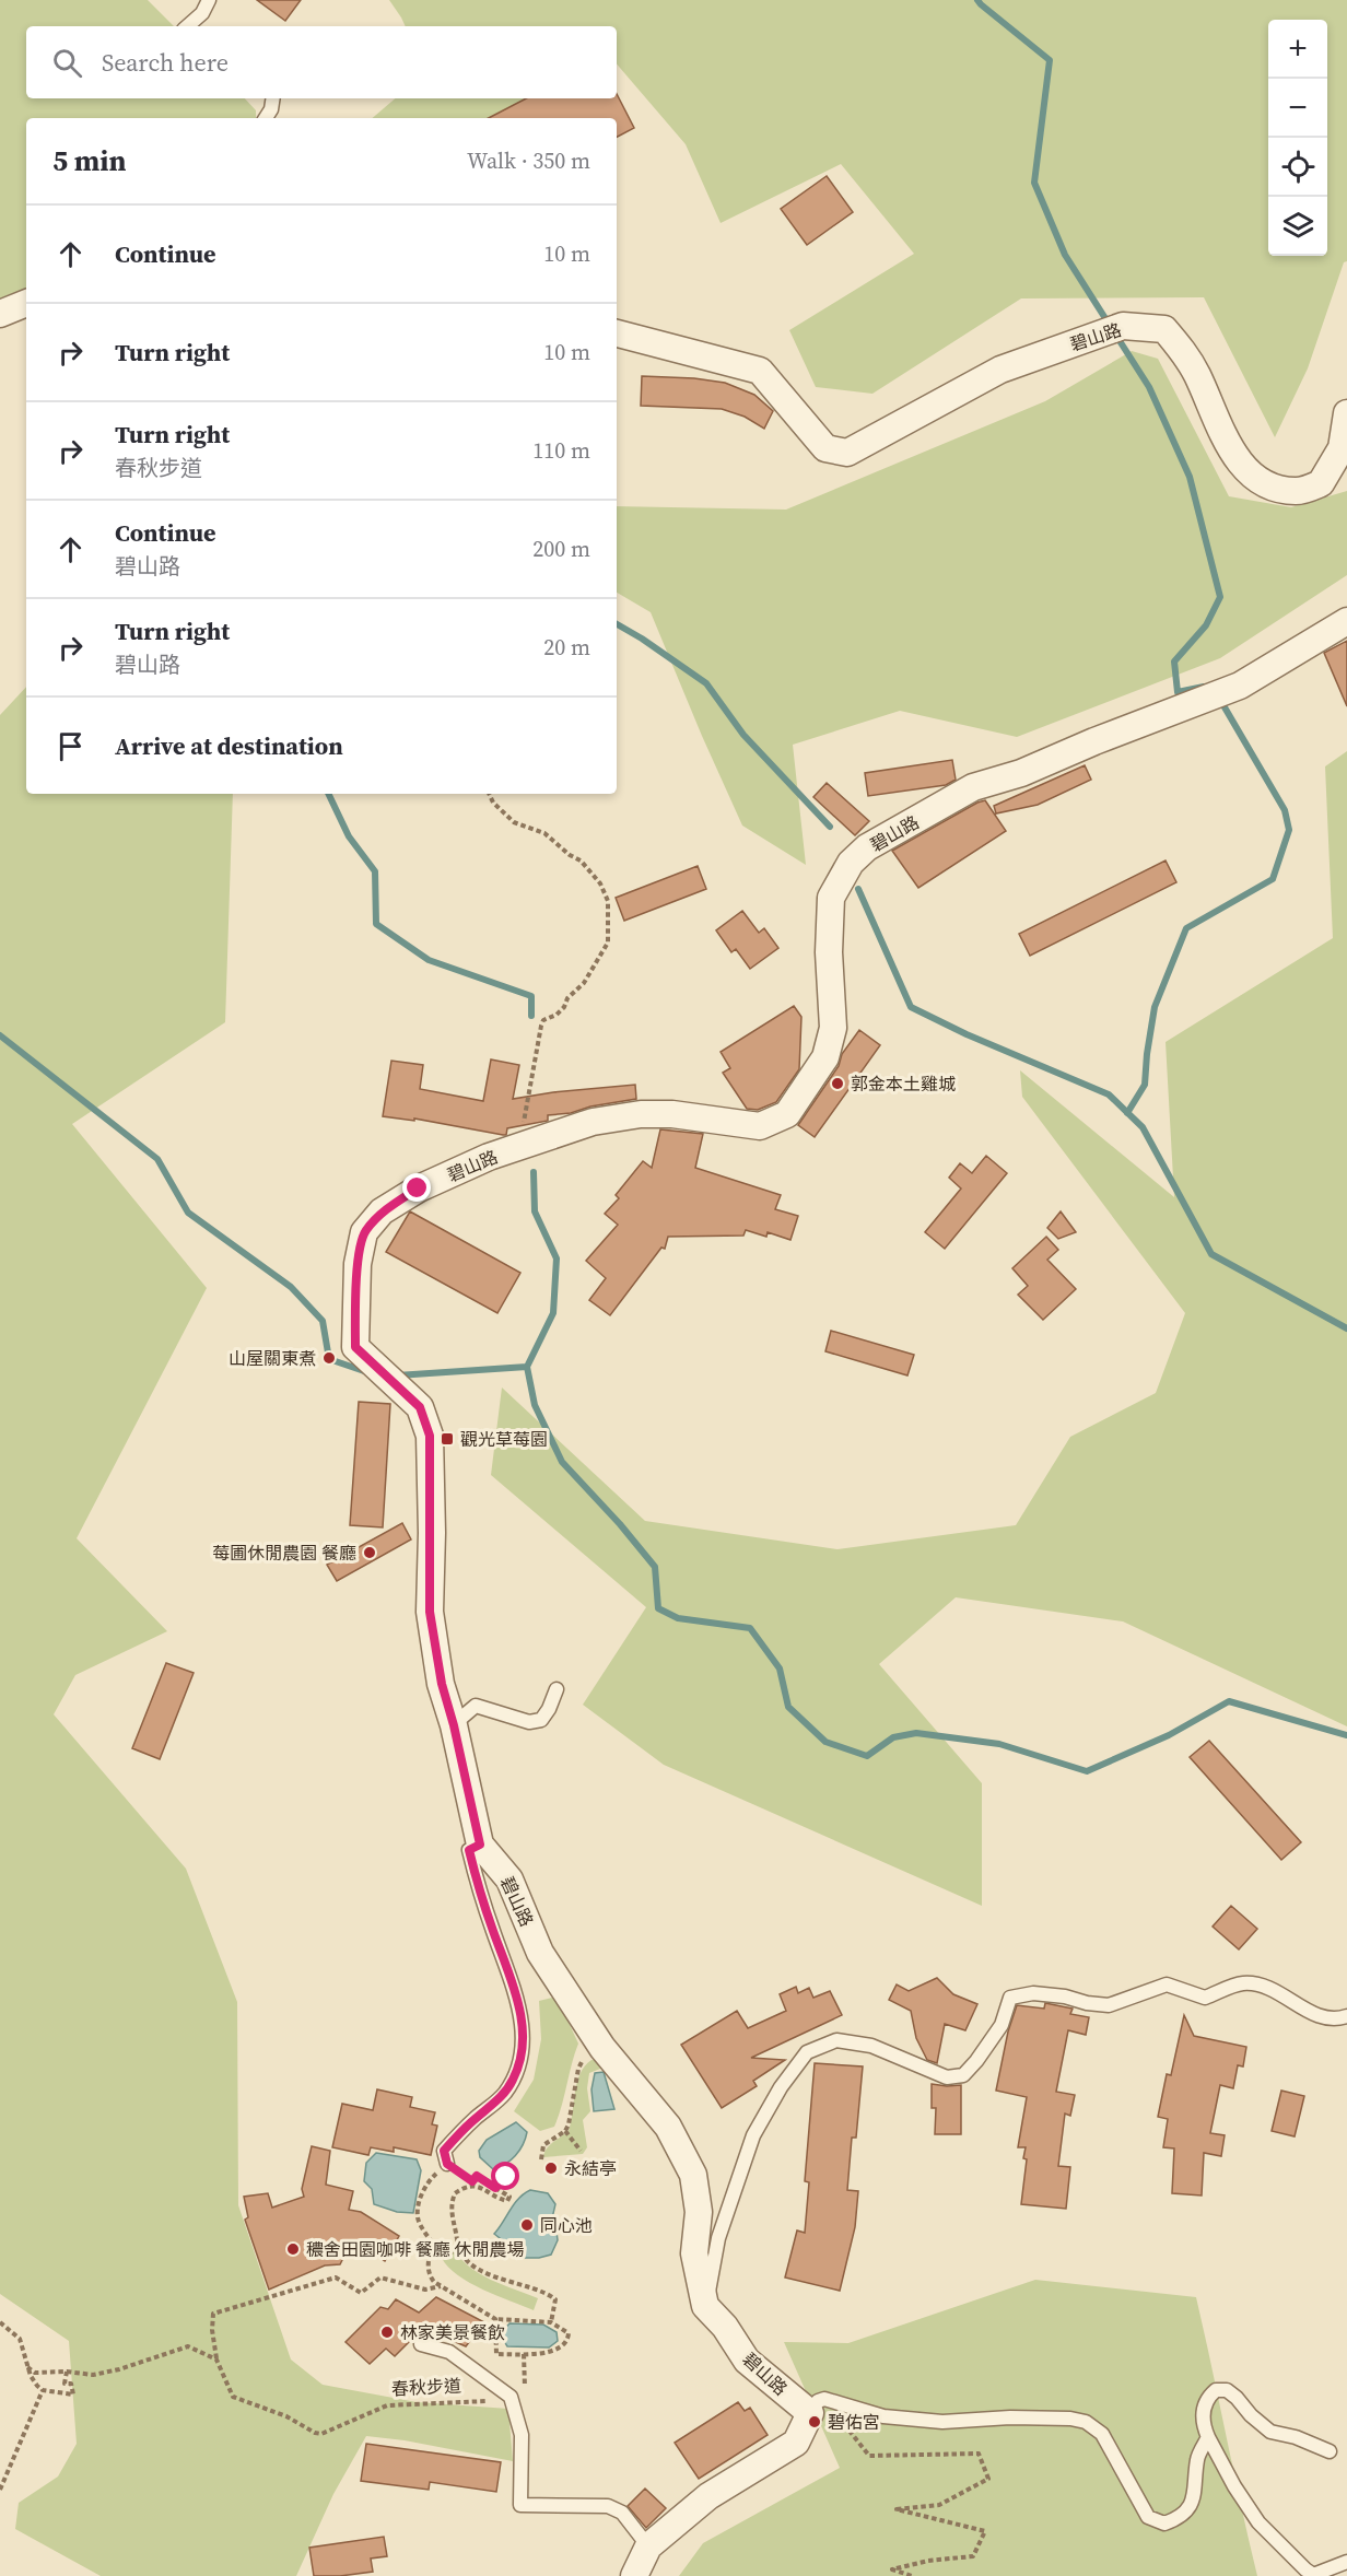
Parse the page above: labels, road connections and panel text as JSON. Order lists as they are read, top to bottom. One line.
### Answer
{"streets":{"street":["碧山路"],"path":["春秋步道"]},"places":{"other":["郭金本土雞城","山屋關東煮","莓圃休閒農園 餐廳","永結亭","同心池","穠舍田園咖啡 餐廳 休閒農場","林家美景餐飲","碧佑宮"],"transit":["觀光草莓園"]},"page":{"map_buttons":["+","−"],"search":"Search here","heading":["5 min","Walk · 350 m"],"list":[["Continue","10 m"],["Turn right","10 m"],["Turn right","春秋步道","110 m"],["Continue","碧山路","200 m"],["Turn right","碧山路","20 m"],"Arrive at destination"]}}
